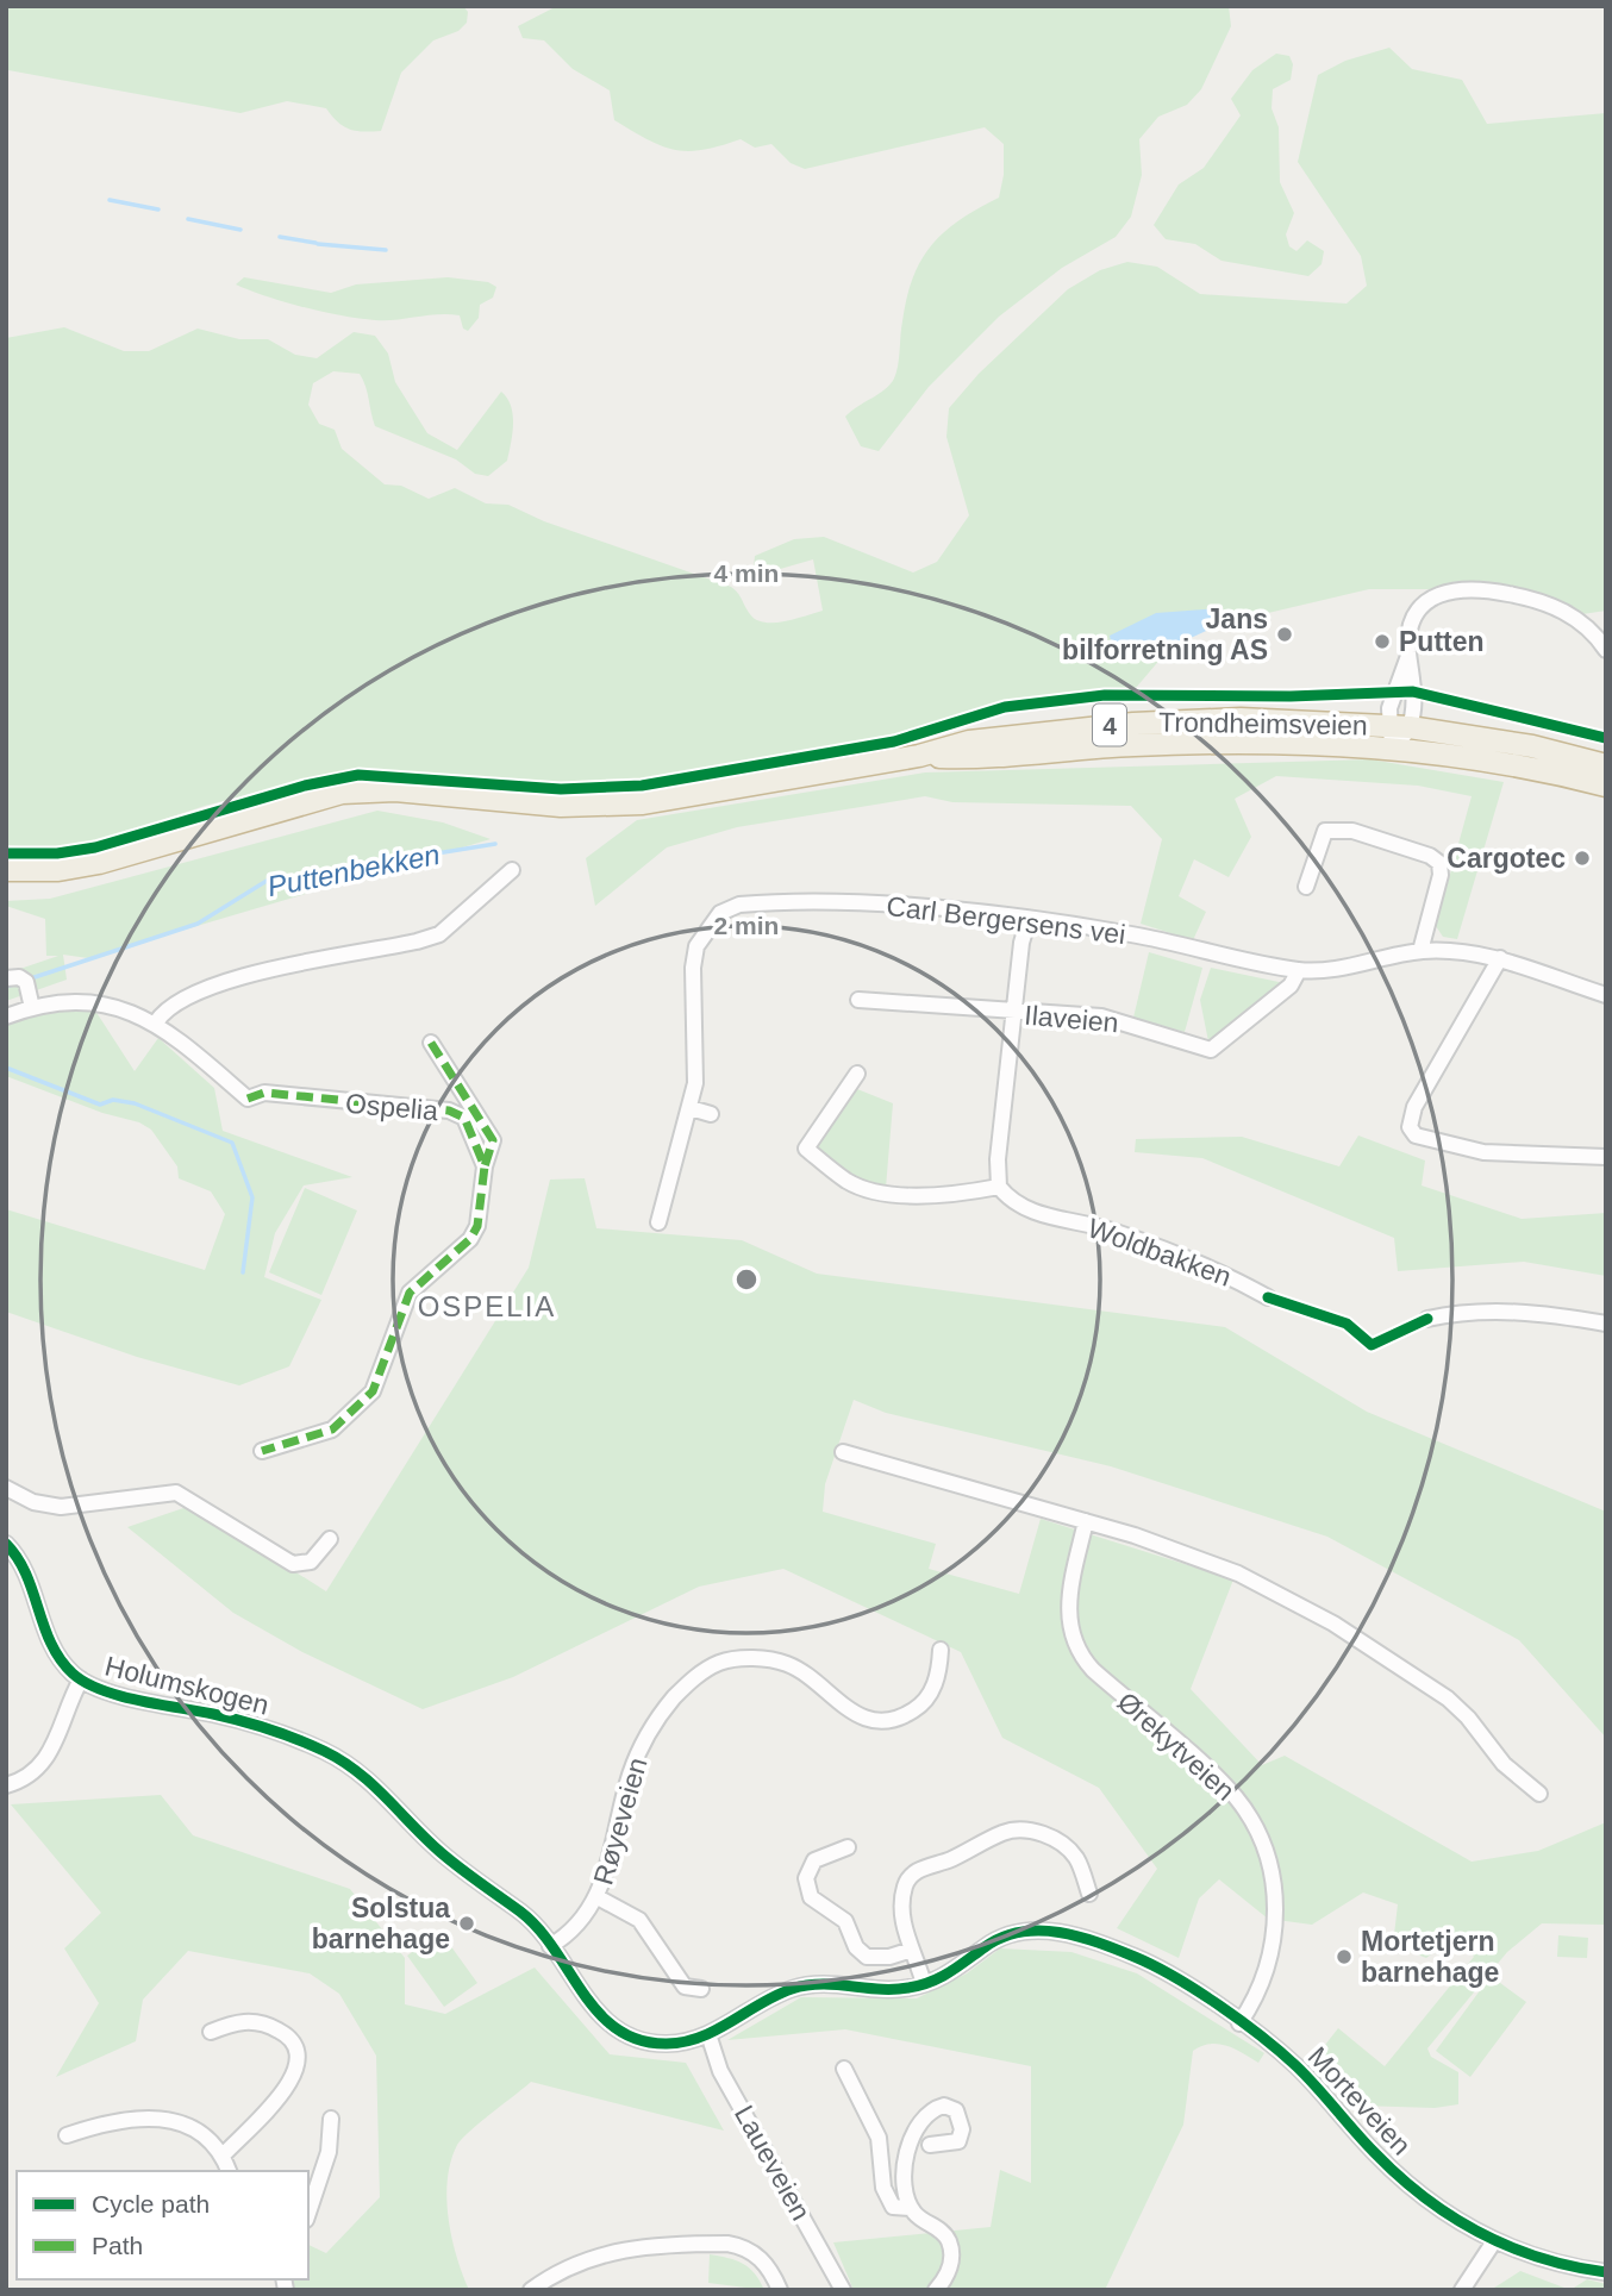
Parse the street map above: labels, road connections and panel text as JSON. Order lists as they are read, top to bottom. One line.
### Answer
{"streets":{"highway":["Trondheimsveien","4"],"street":["Carl Bergersens vei","Ilaveien","Ospelia","Woldbakken","Holumskogen","Ørekytveien","Røyeveien","Morteveien","Laueveien"]},"crossings":[["Carl Bergersens vei","Ilaveien"],["Holumskogen","Røyeveien"],["Holumskogen","Morteveien"],["Ørekytveien","Morteveien"],["Røyeveien","Morteveien"],["Morteveien","Laueveien"]],"districts":["OSPELIA"],"water":["Puttenbekken"],"places":["Jans bilforretning AS","Putten","Cargotec","Solstua barnehage","Mortetjern barnehage"],"legend":["Cycle path","Path"],"rings":["4 min","2 min"]}
